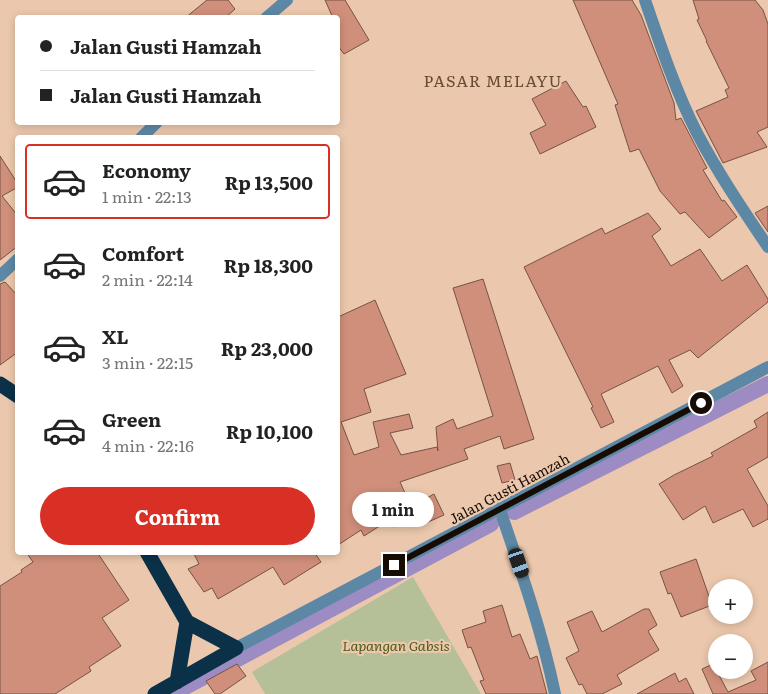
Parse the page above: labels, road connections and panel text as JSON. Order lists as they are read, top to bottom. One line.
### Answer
{"streets":{"street":["Jalan Gusti Hamzah"]},"districts":["PASAR MELAYU"],"parks":["Lapangan Gabsis"],"page":{"banner":["Jalan Gusti Hamzah","Jalan Gusti Hamzah"],"list":[{"name":"Economy","note":"1 min · 22:13","value":"Rp 13,500"},{"name":"Comfort","note":"2 min · 22:14","value":"Rp 18,300"},{"name":"XL","note":"3 min · 22:15","value":"Rp 23,000"},{"name":"Green","note":"4 min · 22:16","value":"Rp 10,100"}],"buttons":"Confirm","bubble":"1 min","map_buttons":["+","−"]}}
